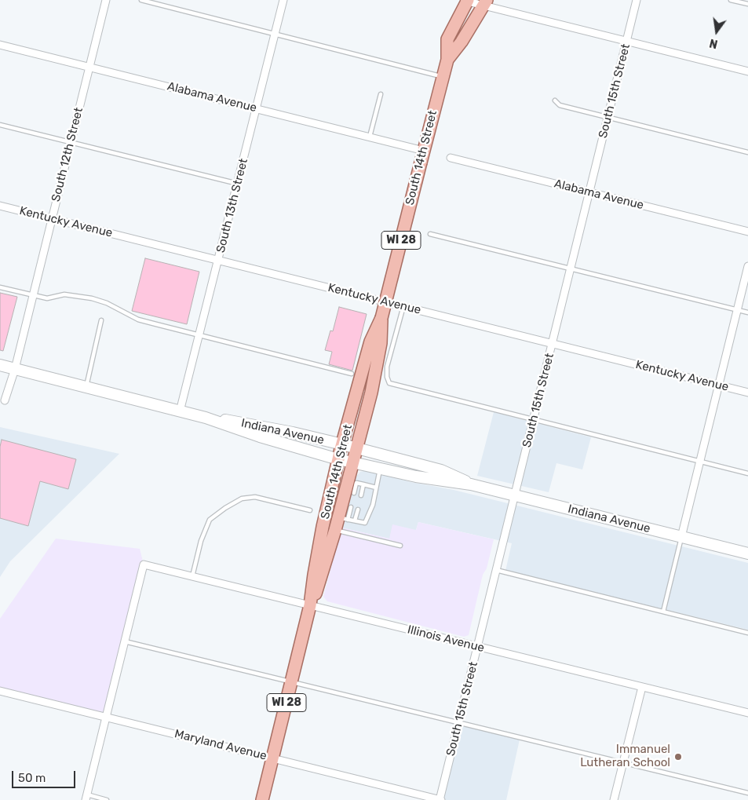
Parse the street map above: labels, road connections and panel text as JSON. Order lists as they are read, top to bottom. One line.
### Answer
{"streets":{"main road":["South 14th Street","WI 28","Indiana Avenue"],"street":["South 15th Street","Alabama Avenue","South 12th Street","South 13th Street","Kentucky Avenue","Illinois Avenue","Maryland Avenue"]},"crossings":[["South 15th Street","Alabama Avenue"],["South 15th Street","Kentucky Avenue"],["South 15th Street","Indiana Avenue"],["South 15th Street","Illinois Avenue"],["South 15th Street","Maryland Avenue"],["Alabama Avenue","South 12th Street"],["Alabama Avenue","South 14th Street"],["Alabama Avenue","South 13th Street"],["South 12th Street","Kentucky Avenue"],["South 12th Street","Indiana Avenue"],["South 14th Street","WI 28"],["South 14th Street","Indiana Avenue"],["South 14th Street","Illinois Avenue"],["South 14th Street","Maryland Avenue"],["South 13th Street","Kentucky Avenue"],["South 13th Street","Indiana Avenue"]],"places":["Immanuel Lutheran School"],"scale_bar":"50 m","north":"bottom"}
